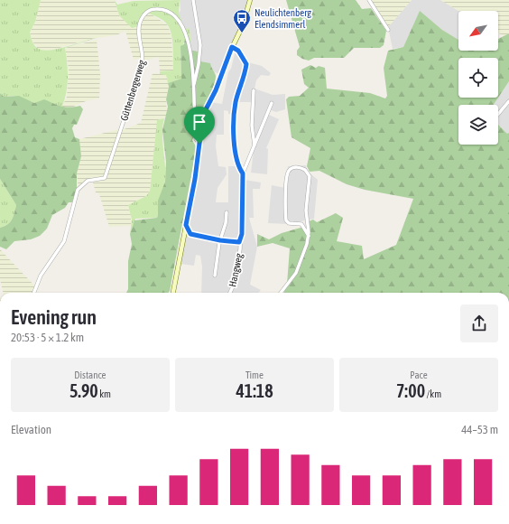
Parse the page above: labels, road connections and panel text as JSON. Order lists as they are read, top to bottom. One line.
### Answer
{"streets":{"street":["Güttenbergerweg","Hangweg"]},"places":{"bus stop":["Neulichtenberg Elendsimmerl"]},"north":"bottom left","page":{"heading":["Evening run","20:53 · 5 × 1.2 km"],"stats":[["Distance","5.90 km"],["Time","41:18"],["Pace","7:00 /km"]],"chart":["Elevation","44–53 m"]}}
